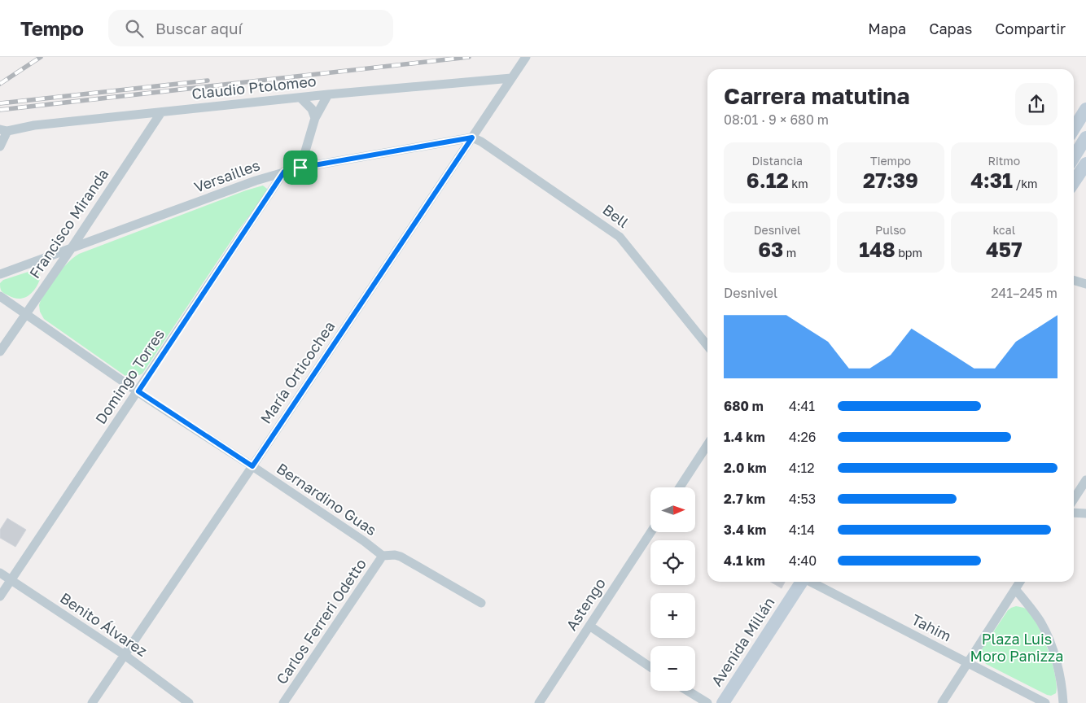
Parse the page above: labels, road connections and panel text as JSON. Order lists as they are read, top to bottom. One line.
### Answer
{"streets":{"main road":["Avenida Millán"],"street":["Claudio Ptolomeo","Versailles","Bell","Francisco Miranda","María Orticochea","Domingo Torres","Bernardino Guas","Astengo","Carlos Ferreri Odetto","Benito Álvarez","Tahim"]},"crossings":[["Claudio Ptolomeo","Francisco Miranda"],["Claudio Ptolomeo","María Orticochea"],["Versailles","Bell"],["Versailles","Francisco Miranda"],["Versailles","María Orticochea"],["Versailles","Domingo Torres"],["Bell","María Orticochea"],["Francisco Miranda","Bernardino Guas"],["María Orticochea","Bernardino Guas"],["María Orticochea","Benito Álvarez"],["Domingo Torres","Bernardino Guas"],["Domingo Torres","Benito Álvarez"],["Bernardino Guas","Carlos Ferreri Odetto"]],"parks":["Plaza Luis Moro Panizza"],"north":"right","page":{"header":"Tempo","search":"Buscar aquí","nav":["Mapa","Capas","Compartir"],"heading":["Carrera matutina","08:01 · 9 × 680 m"],"stats":[["Distancia","6.12 km"],["Tiempo","27:39"],["Ritmo","4:31 /km"],["Desnivel","63 m"],["Pulso","148 bpm"],["kcal","457"]],"chart":["Desnivel","241–245 m"],"list":[{"name":"680 m","note":"4:41"},{"name":"1.4 km","note":"4:26"},{"name":"2.0 km","note":"4:12"},{"name":"2.7 km","note":"4:53"},{"name":"3.4 km","note":"4:14"},{"name":"4.1 km","note":"4:40"}],"map_buttons":["+","−"]}}
